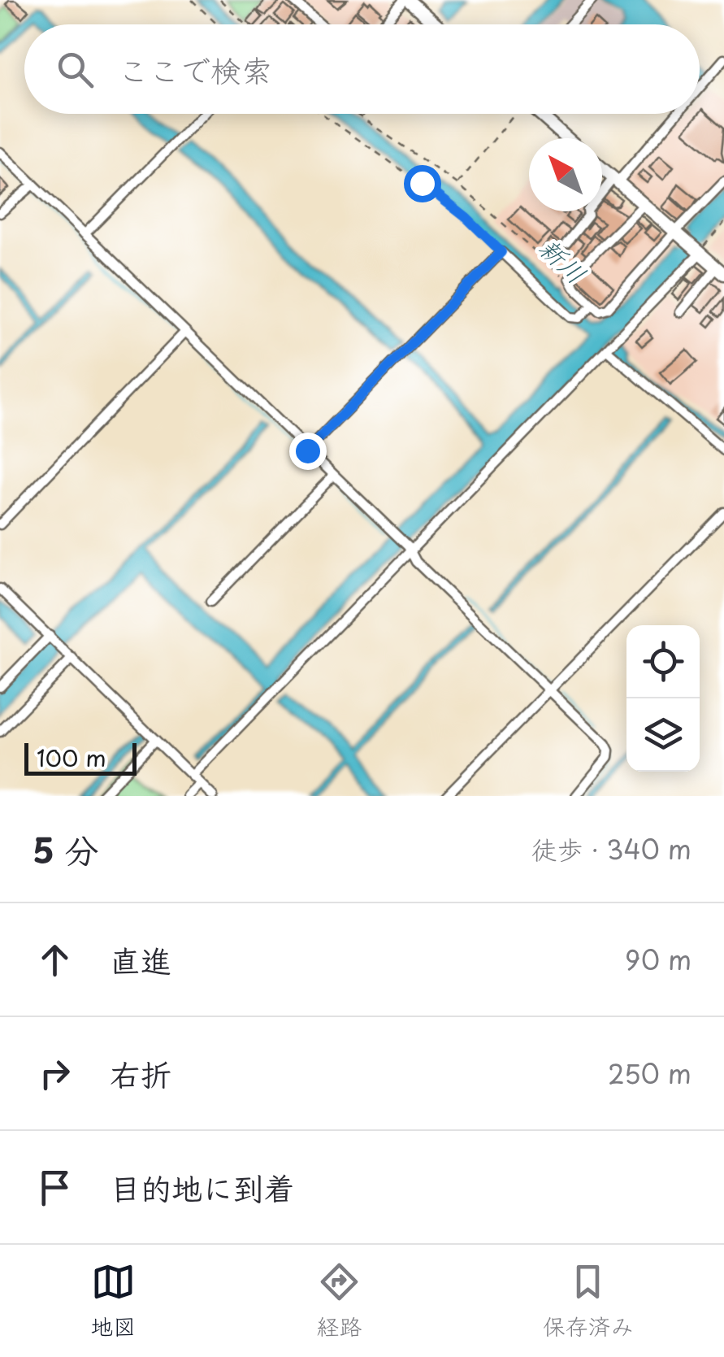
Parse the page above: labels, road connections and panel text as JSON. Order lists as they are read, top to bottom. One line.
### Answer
{"water":["新川"],"scale_bar":"100 m","north":"top left","page":{"search":"ここで検索","scale":"100 m","heading":["5 分","徒歩 · 340 m"],"list":[["直進","90 m"],["右折","250 m"],"目的地に到着"],"nav":["地図","経路","保存済み"]}}
